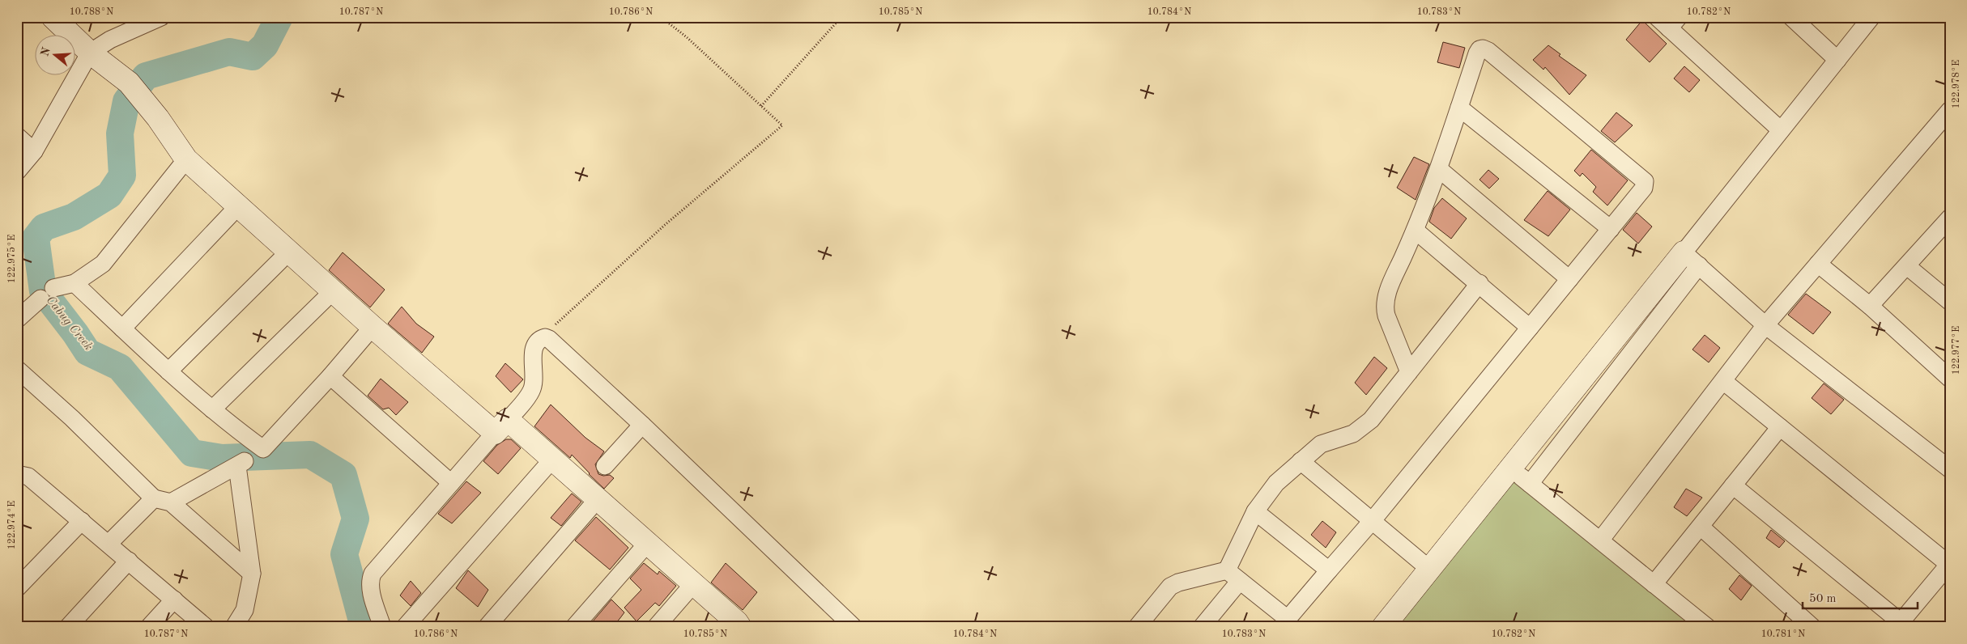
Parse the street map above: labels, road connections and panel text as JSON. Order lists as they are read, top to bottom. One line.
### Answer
{"water":["Cabug Creek"],"scale_bar":"50 m","north":"left","coordinates":["10.788°N","10.787°N","10.786°N","10.785°N","10.784°N","10.783°N","10.782°N","122.978°E","122.975°E","122.977°E","122.974°E","10.781°N"]}
